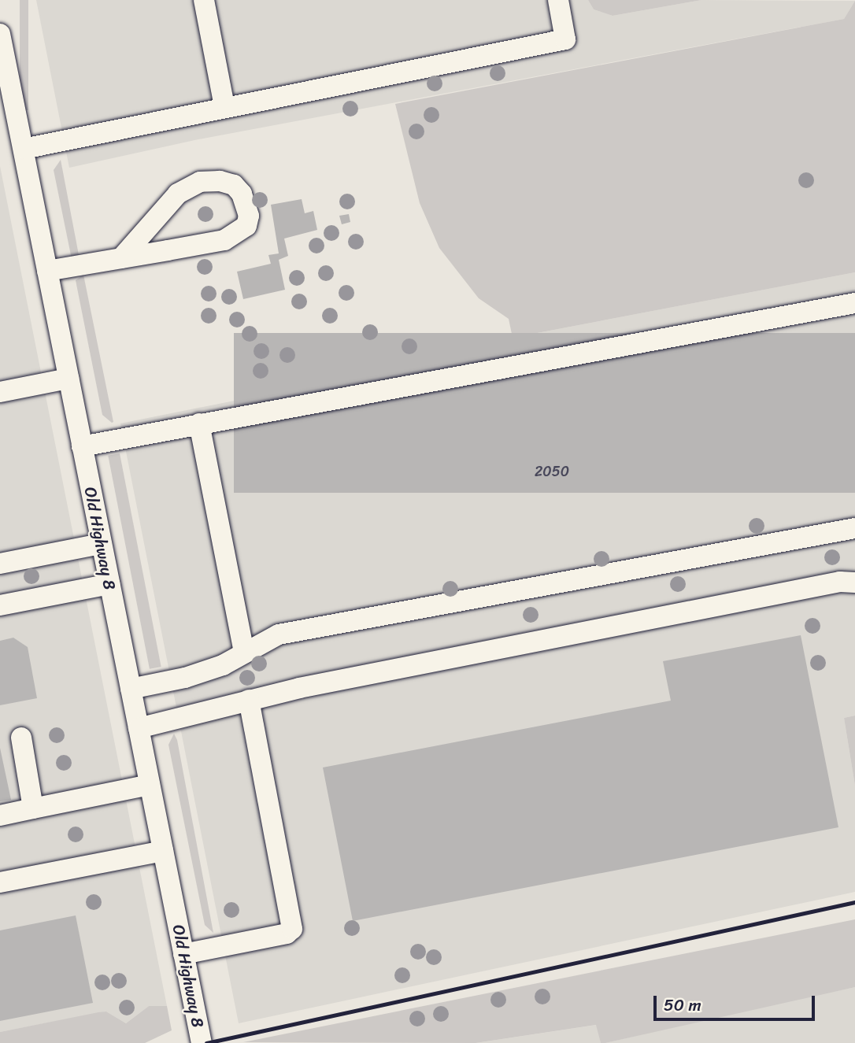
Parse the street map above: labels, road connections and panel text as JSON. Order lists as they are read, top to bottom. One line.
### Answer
{"streets":{"street":["Old Highway 8"]},"house_numbers":["2050"],"scale_bar":"50 m"}
